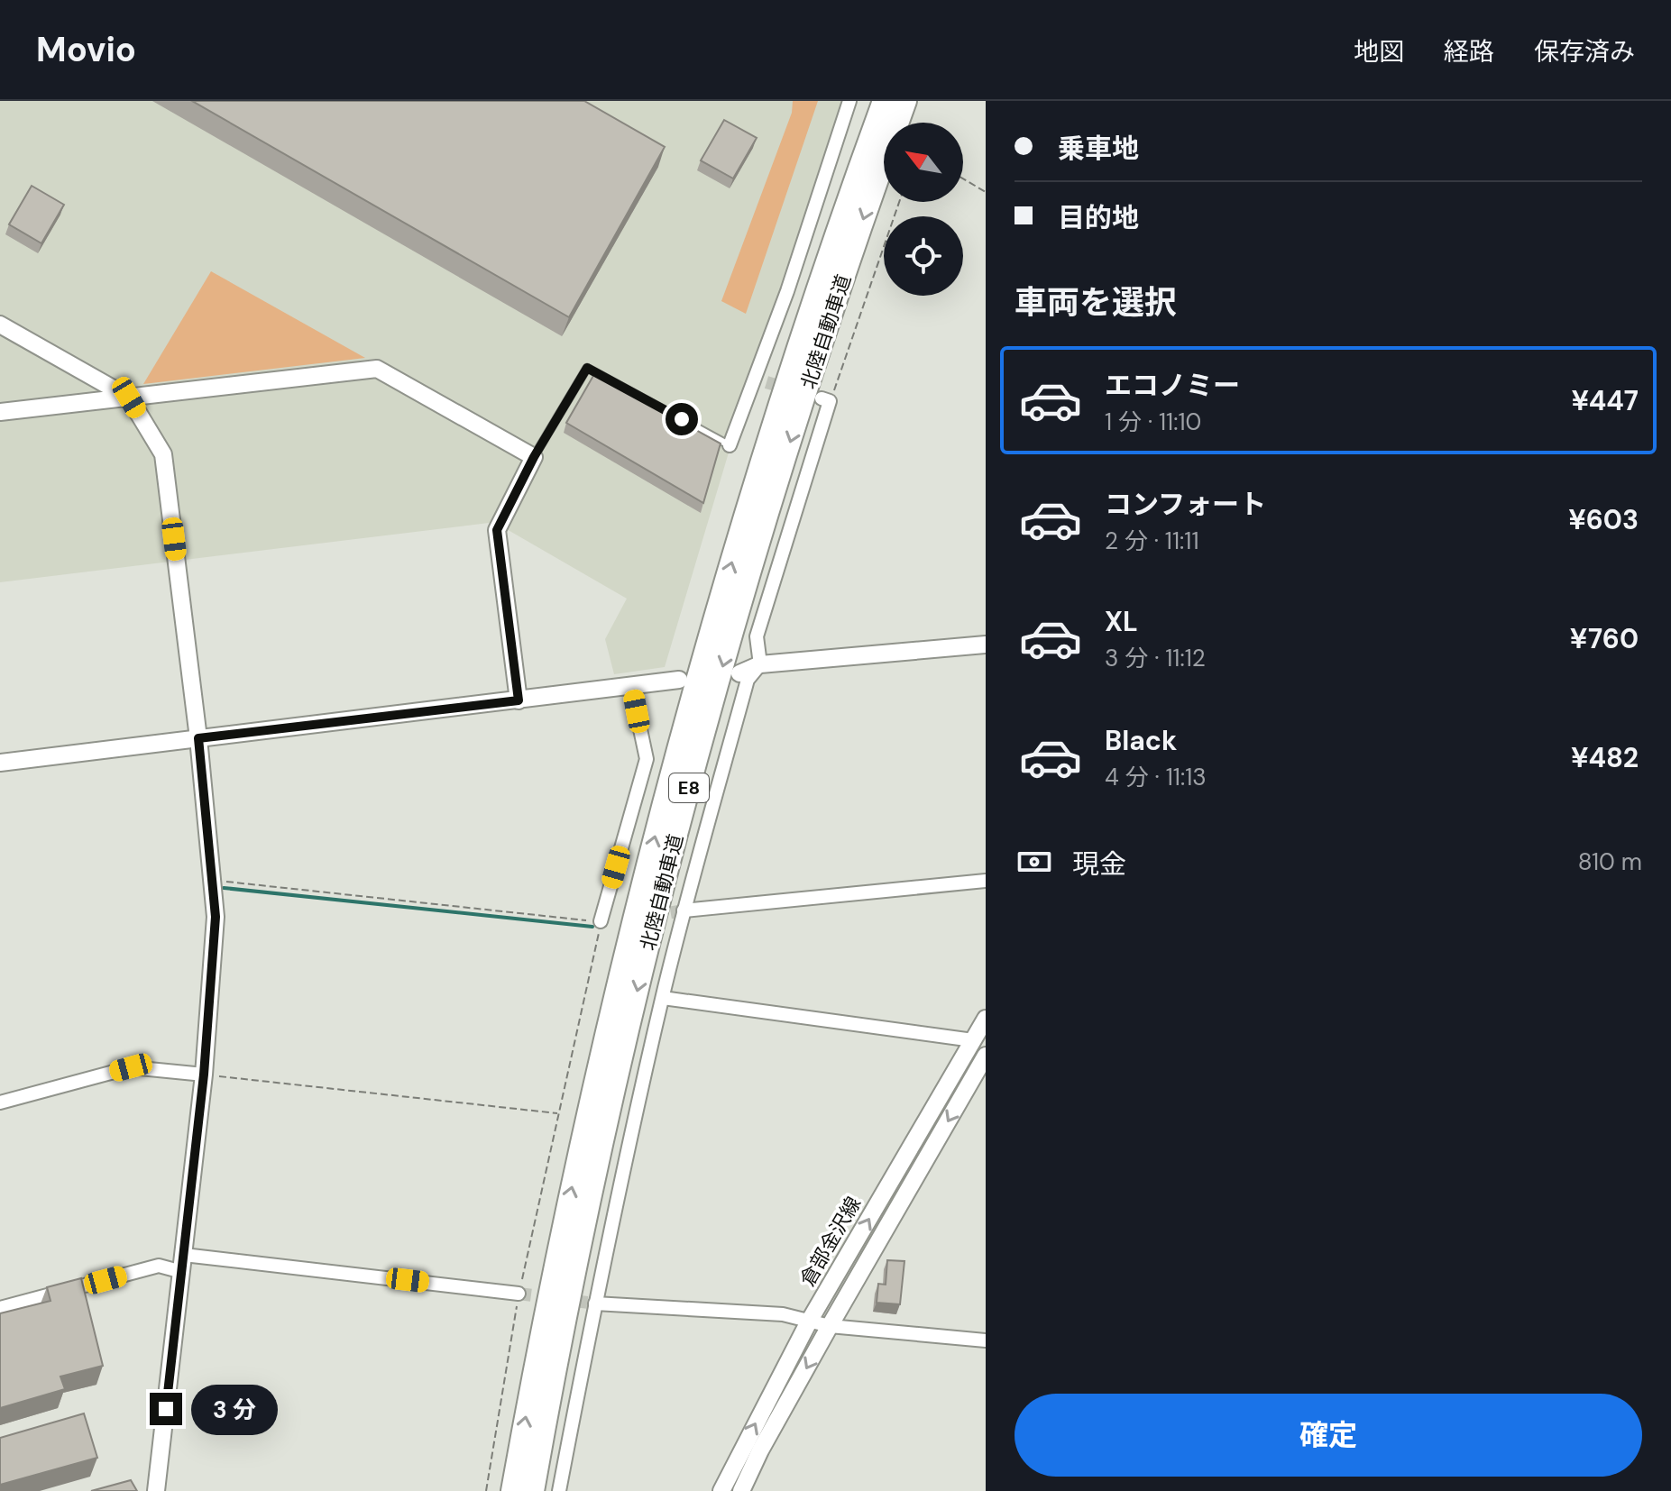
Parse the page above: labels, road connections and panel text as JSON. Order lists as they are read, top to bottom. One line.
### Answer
{"streets":{"highway":["北陸自動車道","E8"],"street":["倉部金沢線"]},"north":"top left","page":{"header":"Movio","nav":["地図","経路","保存済み"],"banner":["乗車地","目的地"],"heading":"車両を選択","list":[{"name":"エコノミー","note":"1 分 · 11:10","value":"¥447"},{"name":"コンフォート","note":"2 分 · 11:11","value":"¥603"},{"name":"XL","note":"3 分 · 11:12","value":"¥760"},{"name":"Black","note":"4 分 · 11:13","value":"¥482"}],"pay":["現金","810 m"],"buttons":"確定","bubble":"3 分"}}
